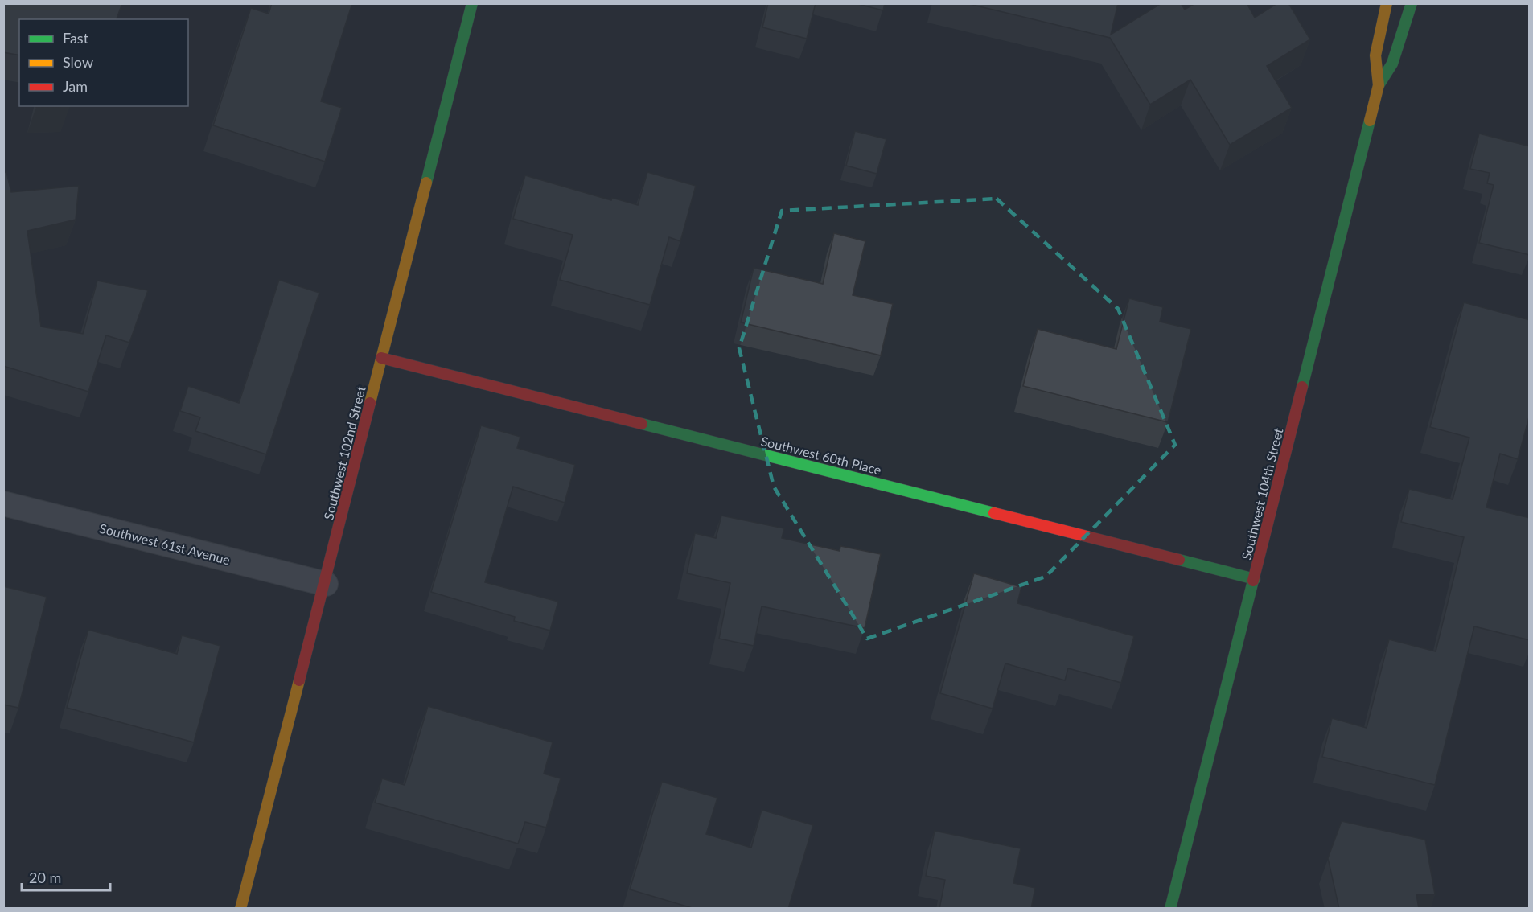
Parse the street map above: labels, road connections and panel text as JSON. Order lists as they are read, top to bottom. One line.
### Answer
{"streets":{"street":["Southwest 102nd Street","Southwest 60th Place","Southwest 104th Street","Southwest 61st Avenue"]},"crossings":[["Southwest 102nd Street","Southwest 60th Place"],["Southwest 102nd Street","Southwest 61st Avenue"],["Southwest 60th Place","Southwest 104th Street"]],"legend":["Fast","Slow","Jam"],"scale_bar":"20 m"}
